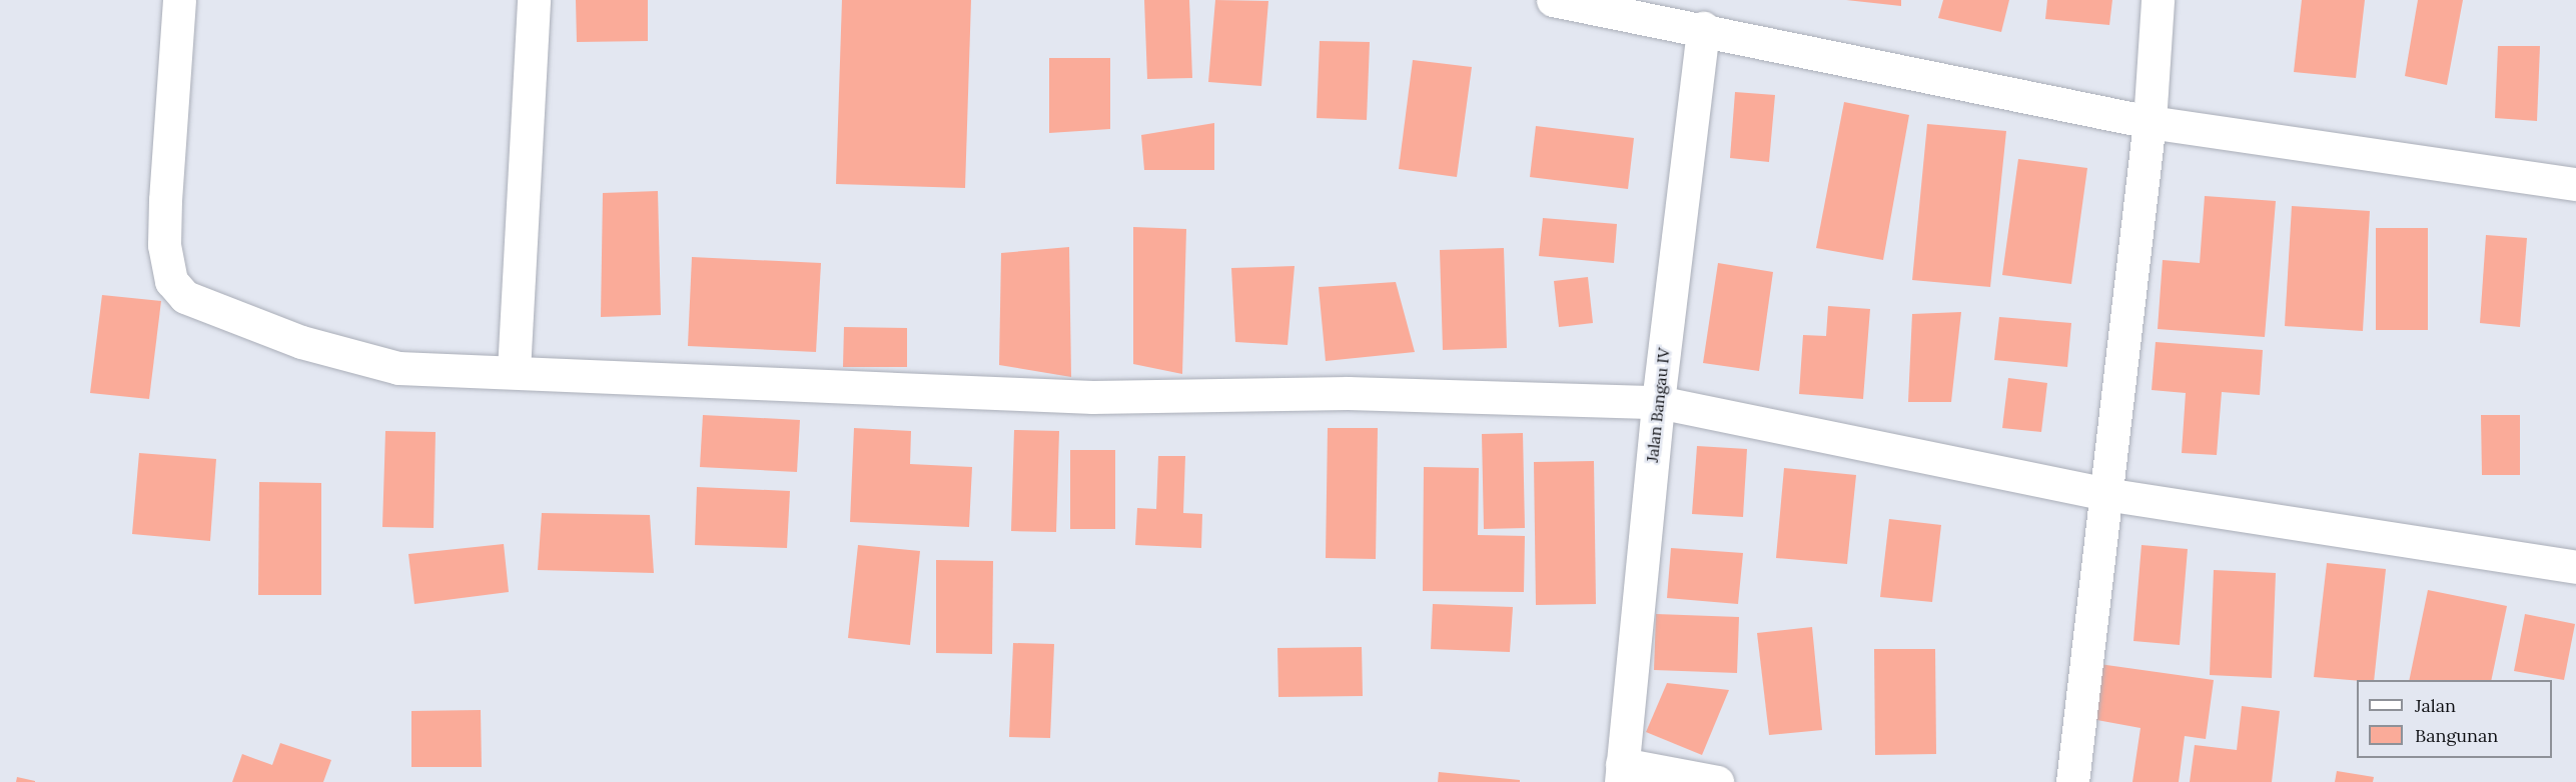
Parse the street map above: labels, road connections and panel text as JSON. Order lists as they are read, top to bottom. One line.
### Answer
{"streets":{"street":["Jalan Bangau IV"]},"legend":["Jalan","Bangunan"]}
